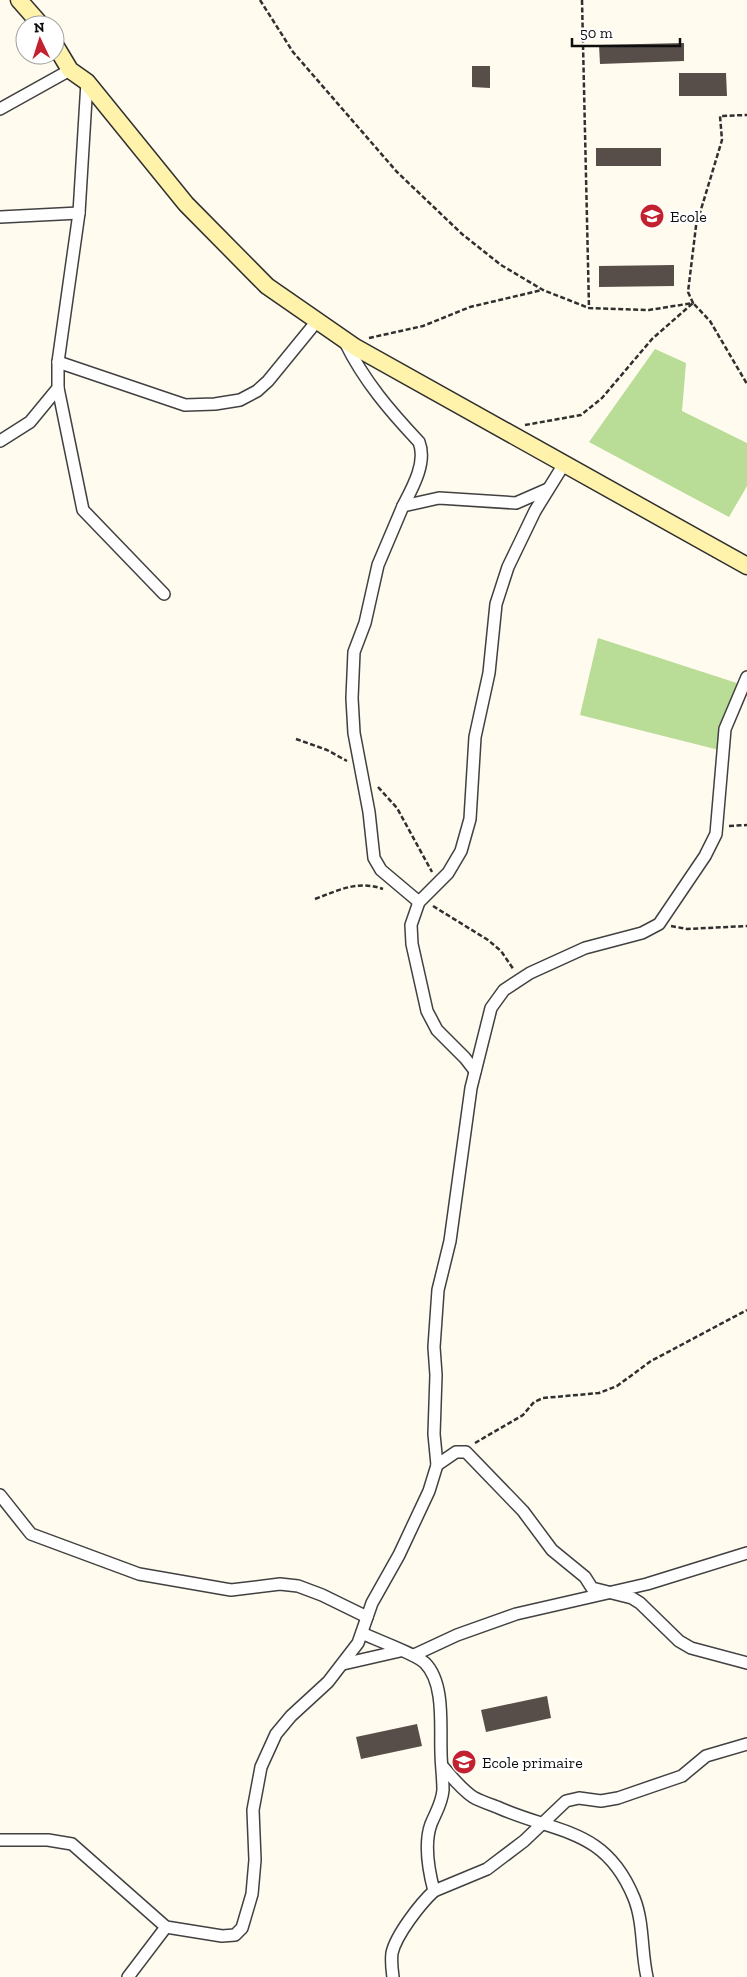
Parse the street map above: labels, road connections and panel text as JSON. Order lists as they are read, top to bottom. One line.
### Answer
{"places":{"school or university":["Ecole","Ecole primaire"]},"scale_bar":"50 m","north":"top"}
